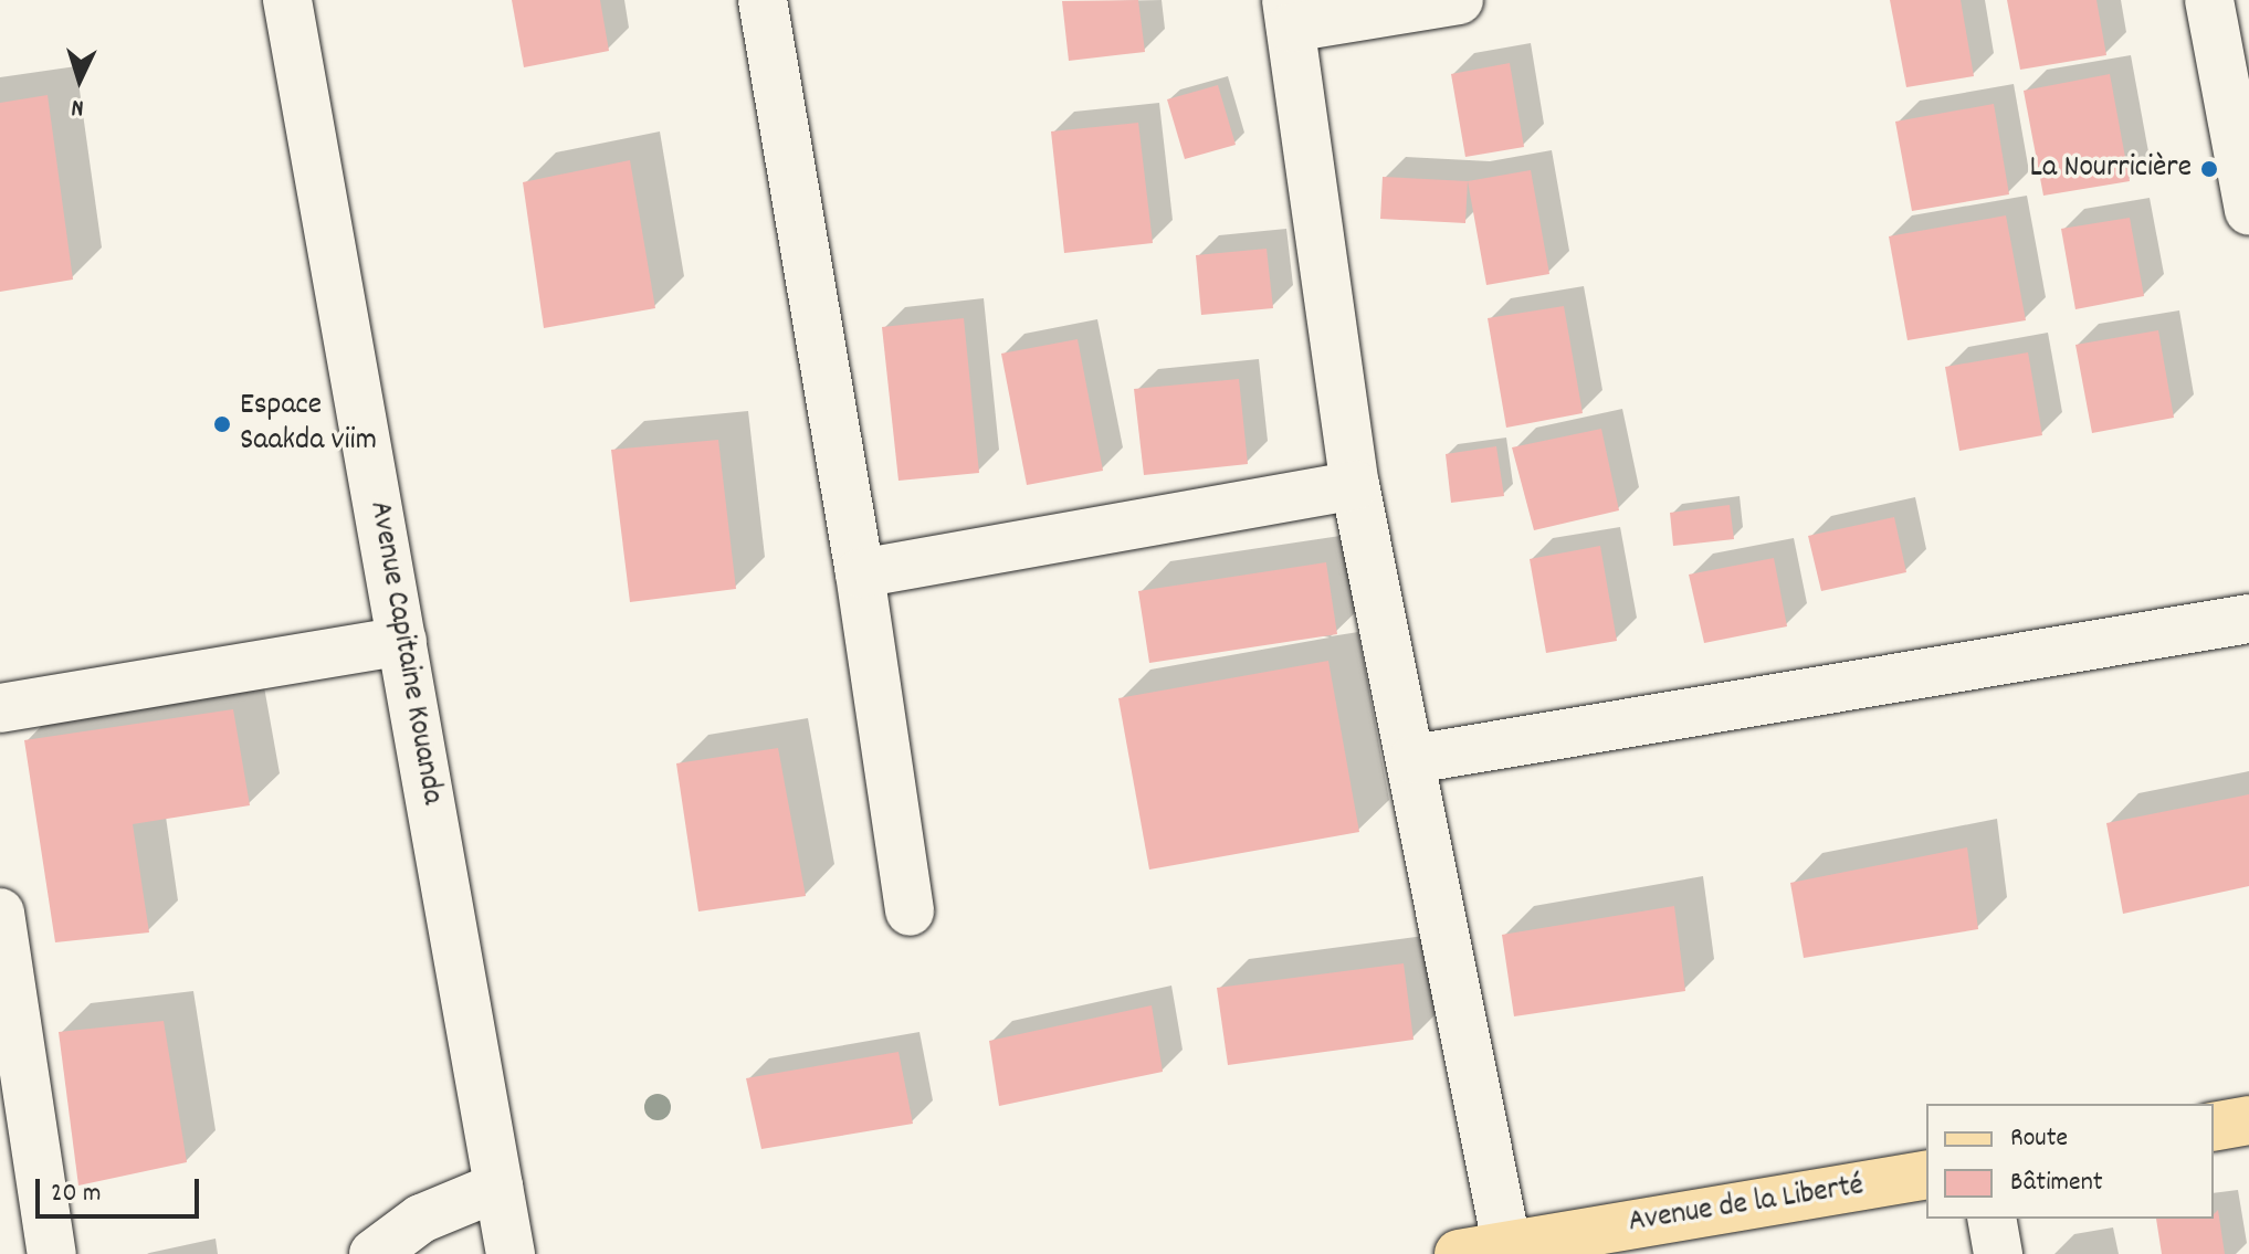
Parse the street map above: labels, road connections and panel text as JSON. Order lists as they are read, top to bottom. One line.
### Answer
{"streets":{"main road":["Avenue de la Liberté"],"street":["Avenue Capitaine Kouanda"]},"places":["La Nourricière","Espace Saakda viim"],"legend":["Route","Bâtiment"],"scale_bar":"20 m","north":"bottom"}
